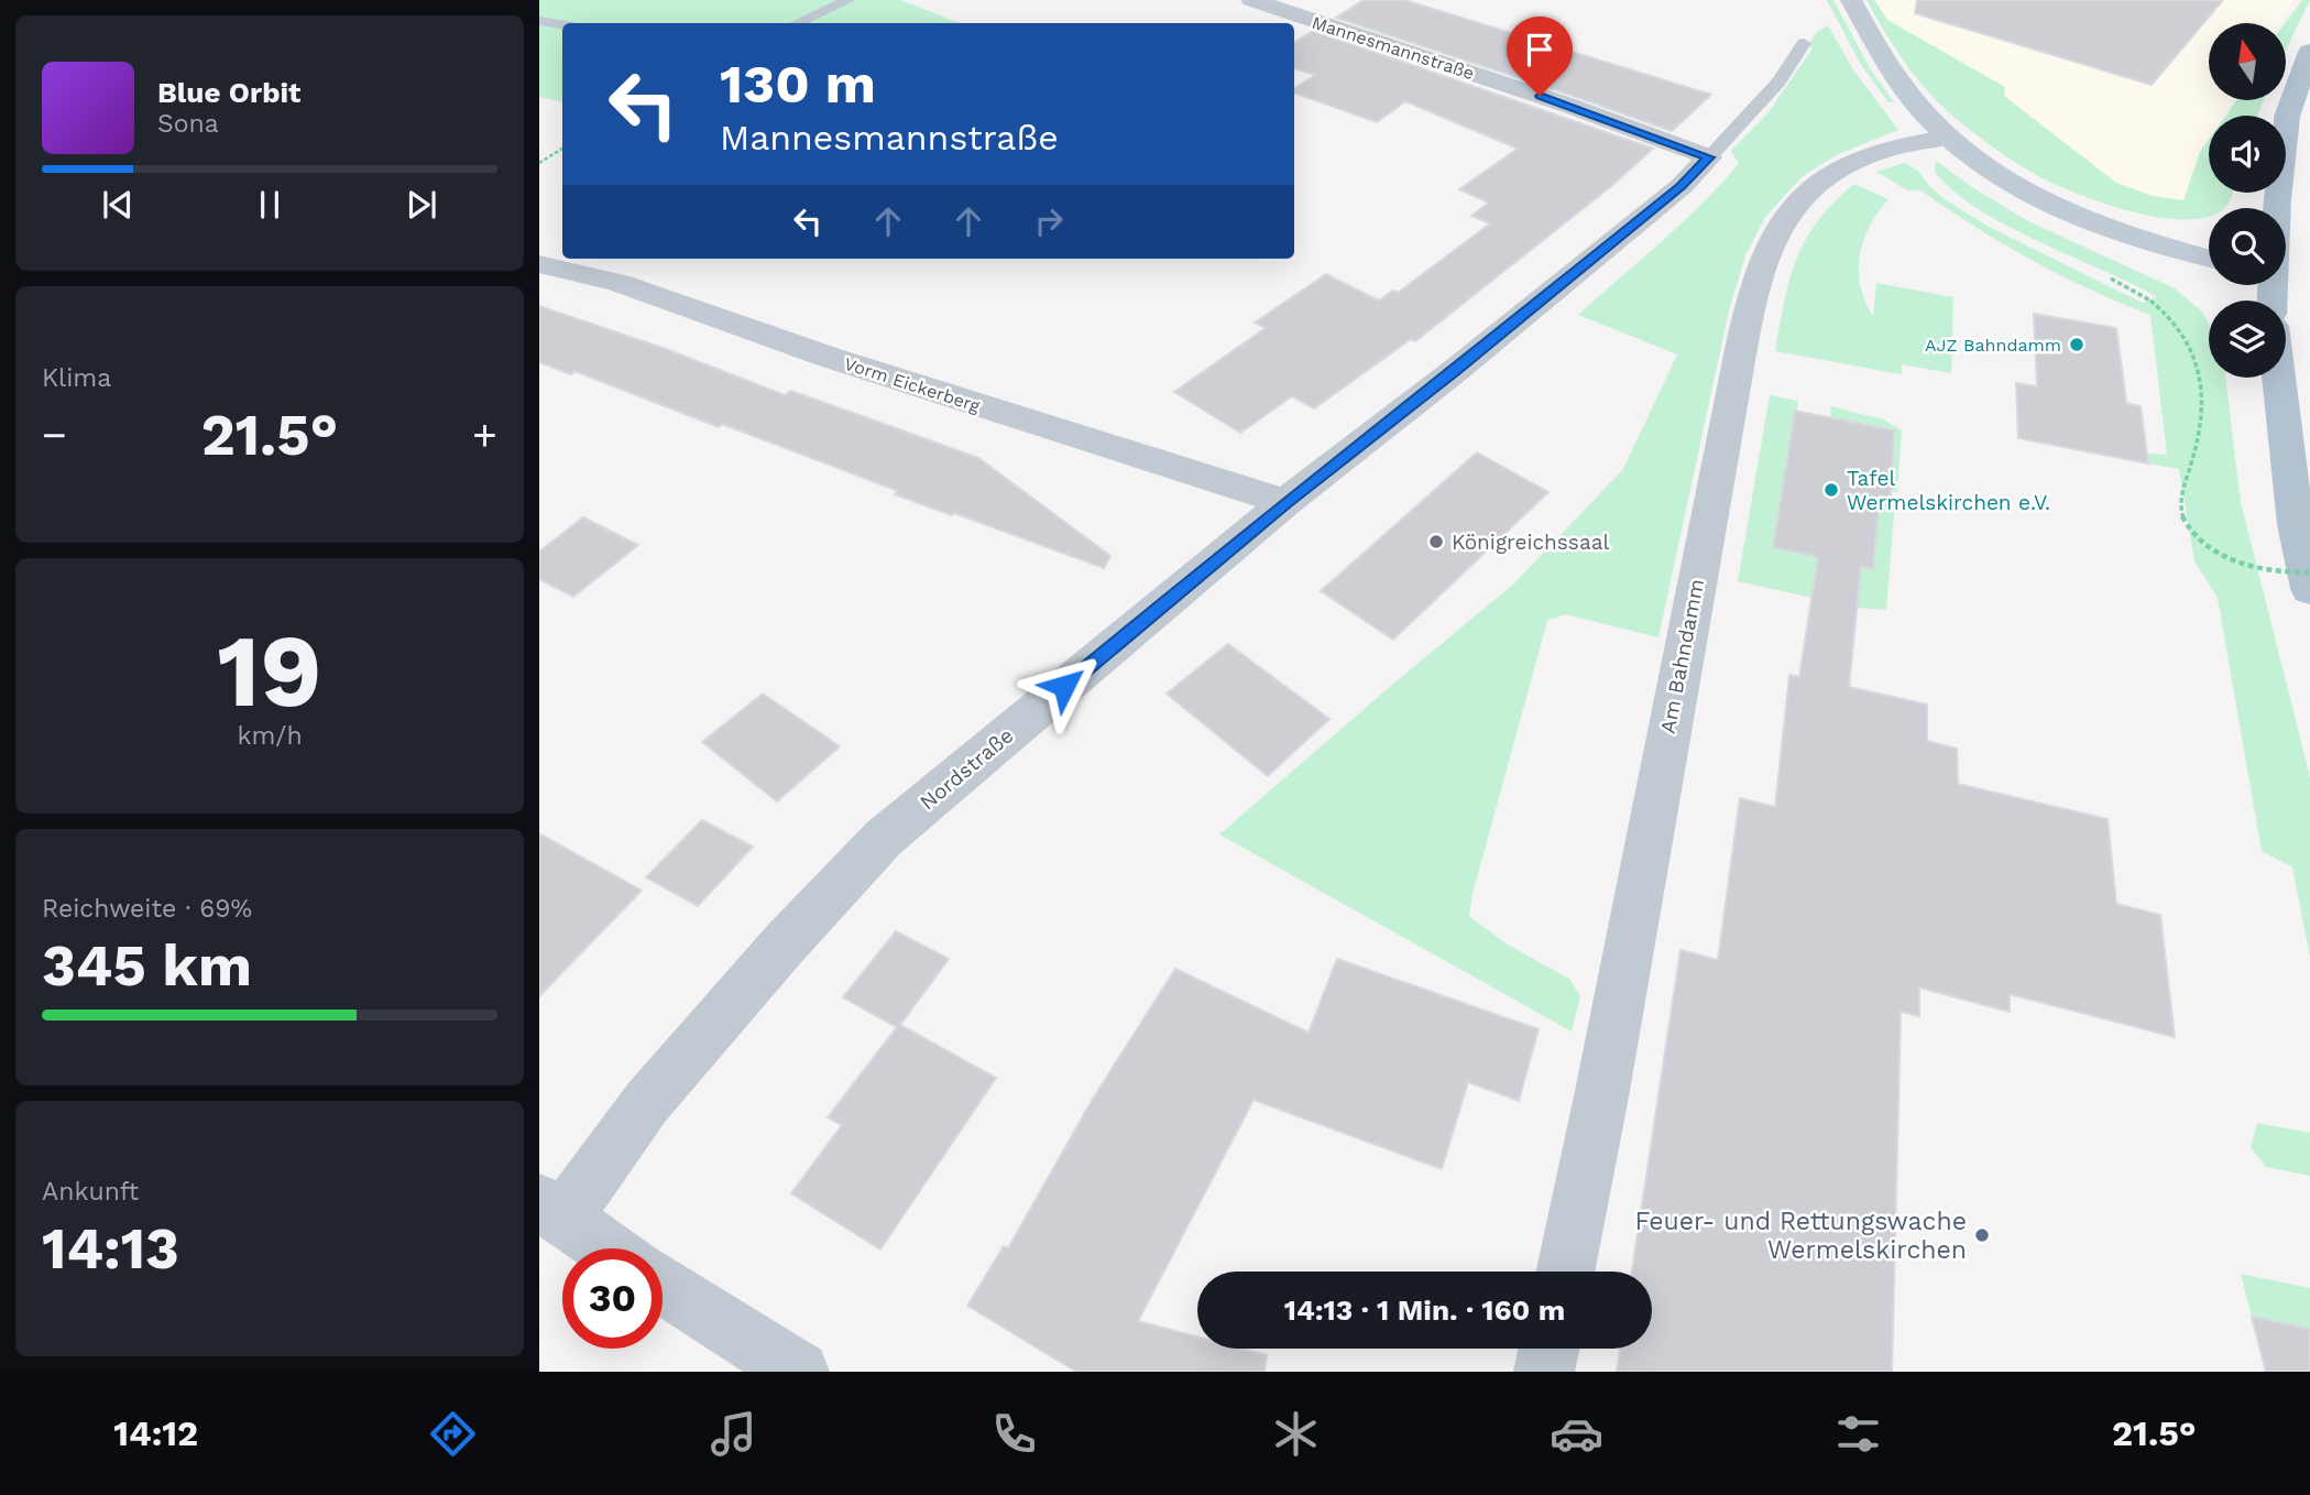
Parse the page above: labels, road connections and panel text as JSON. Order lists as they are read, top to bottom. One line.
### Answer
{"streets":{"street":["Mannesmannstraße","Vorm Eickerberg","Am Bahndamm","Nordstraße"]},"crossings":[["Mannesmannstraße","Nordstraße"],["Vorm Eickerberg","Nordstraße"]],"places":["AJZ Bahndamm","Tafel Wermelskirchen e.V.","Königreichssaal","Feuer- und Rettungswache Wermelskirchen"],"north":"top","page":{"turn":["130 m","Mannesmannstraße"],"song":["Blue Orbit","Sona"],"tile":["Klima",["19","km/h"],["Reichweite · 69%","345 km"],["Ankunft","14:13"]],"heat":["−","21.5°","+"],"limit":"30","trip":"14:13 · 1 Min. · 160 m","tabs":["14:12","21.5°"]}}
